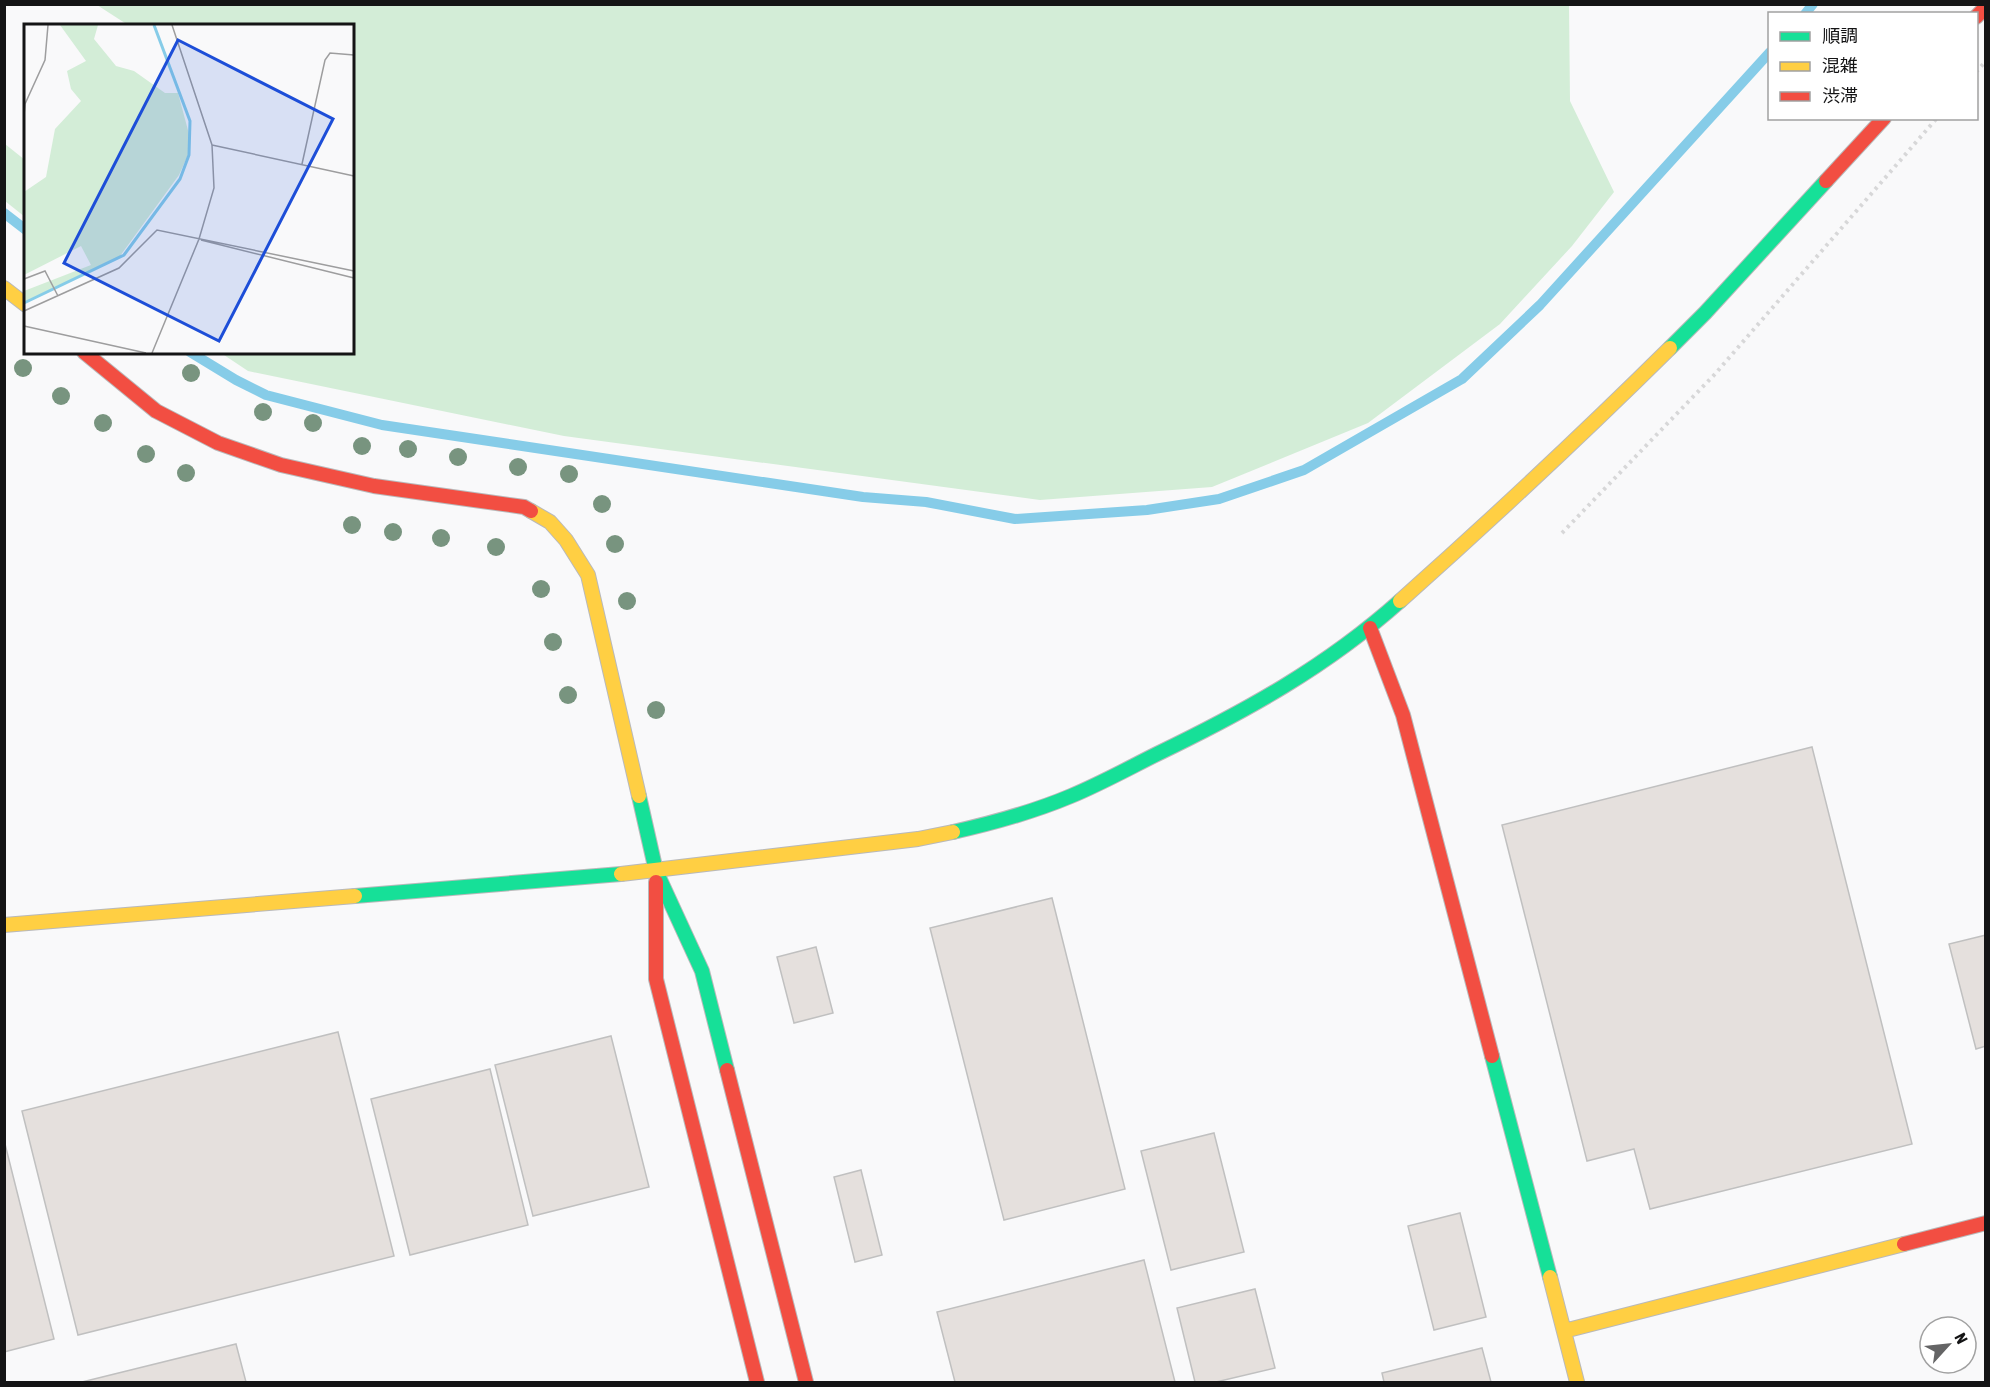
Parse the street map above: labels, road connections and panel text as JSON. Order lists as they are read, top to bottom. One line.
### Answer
{"legend":["順調","混雑","渋滞"],"north":"top right"}
